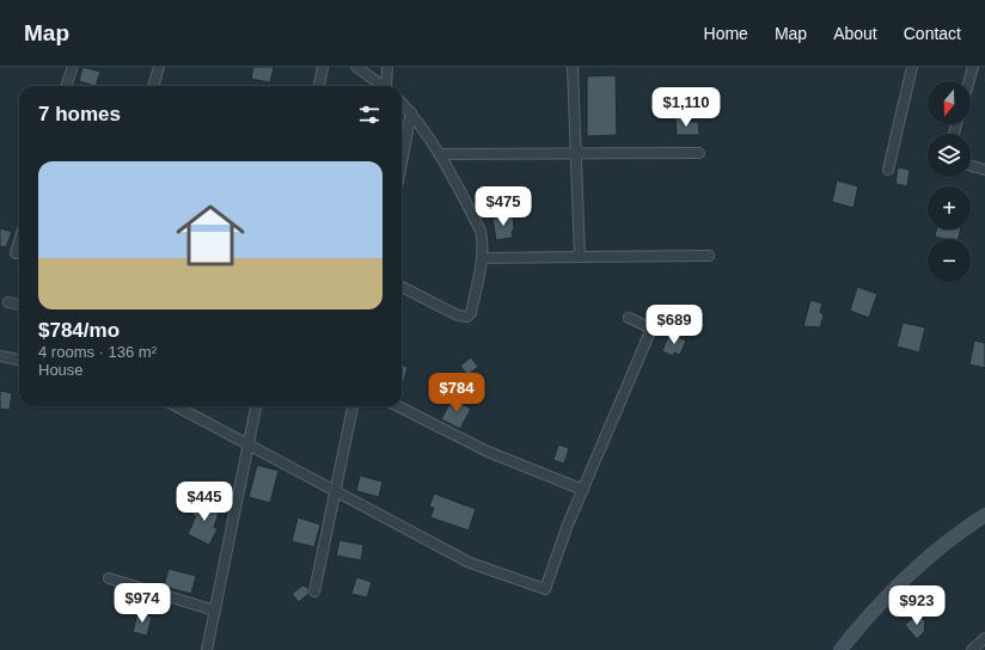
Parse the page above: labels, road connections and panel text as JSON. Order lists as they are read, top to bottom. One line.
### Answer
{"north":"bottom","page":{"header":"Map","nav":["Home","Map","About","Contact"],"map_buttons":["+","−"],"heading":"7 homes","price":["$1,110","$475","$689","$784","$445","$974","$923"],"list":[{"name":"$784/mo","note":"4 rooms · 136 m² · House"}]}}
